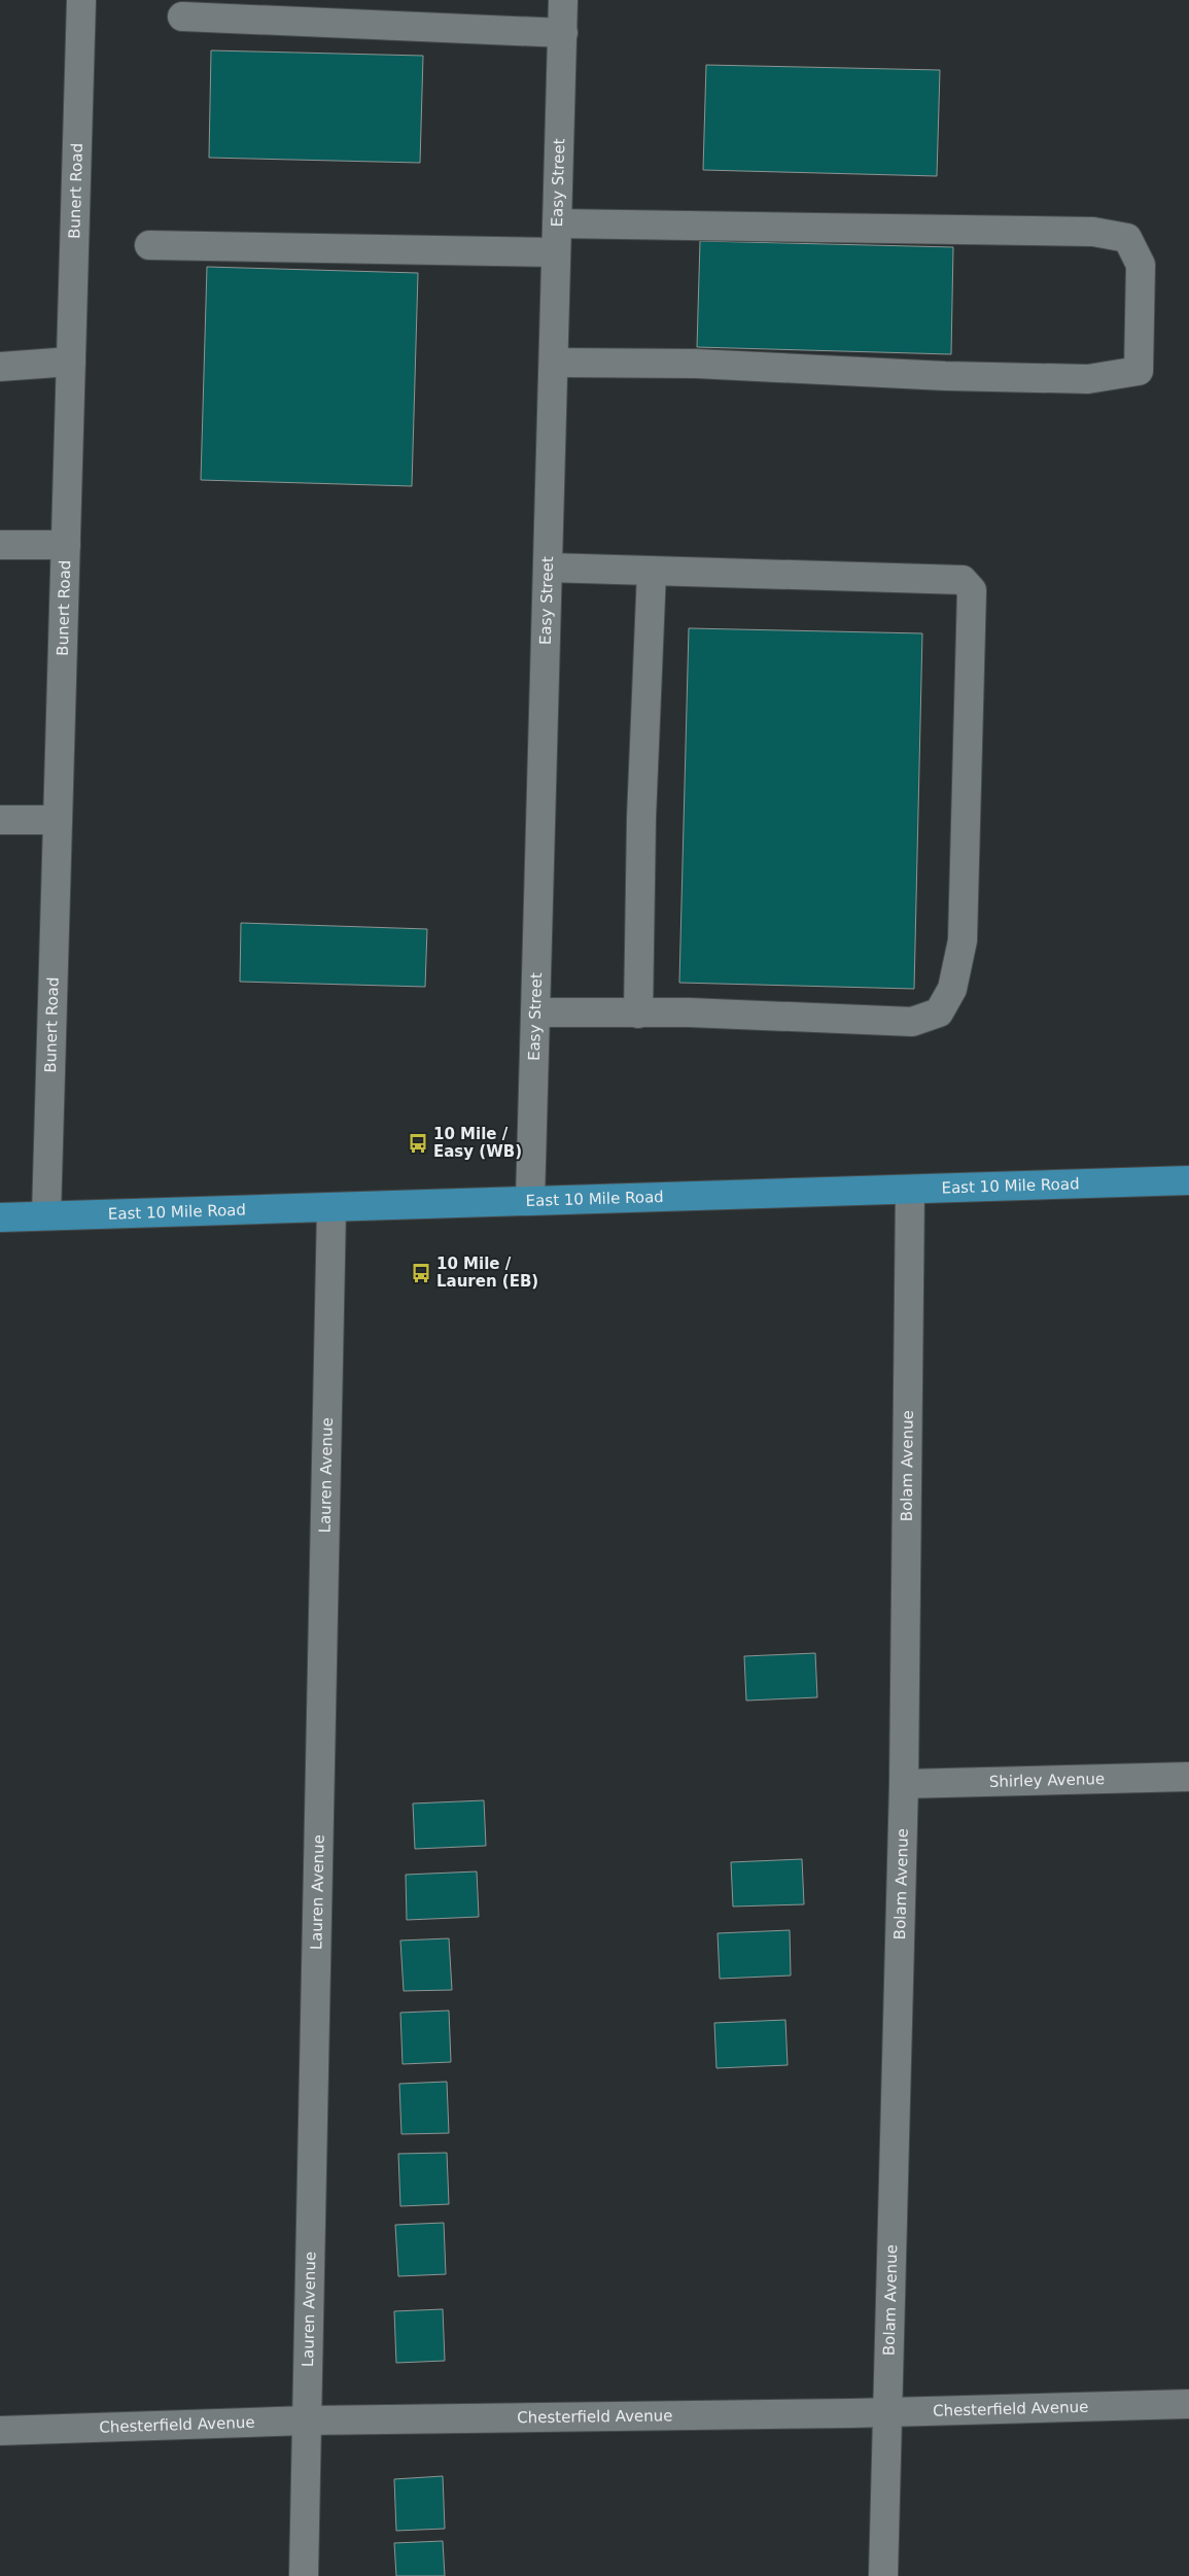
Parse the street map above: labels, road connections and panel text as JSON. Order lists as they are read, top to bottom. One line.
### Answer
{"streets":{"main road":["East 10 Mile Road"],"street":["Easy Street","Bunert Road","Bolam Avenue","Lauren Avenue","Shirley Avenue","Chesterfield Avenue"]},"crossings":[["Easy Street","East 10 Mile Road"],["Bunert Road","East 10 Mile Road"],["East 10 Mile Road","Bolam Avenue"],["East 10 Mile Road","Lauren Avenue"],["Bolam Avenue","Shirley Avenue"],["Bolam Avenue","Chesterfield Avenue"],["Lauren Avenue","Chesterfield Avenue"]],"places":{"bus stop":["10 Mile / Easy (WB)","10 Mile / Lauren (EB)"]}}
